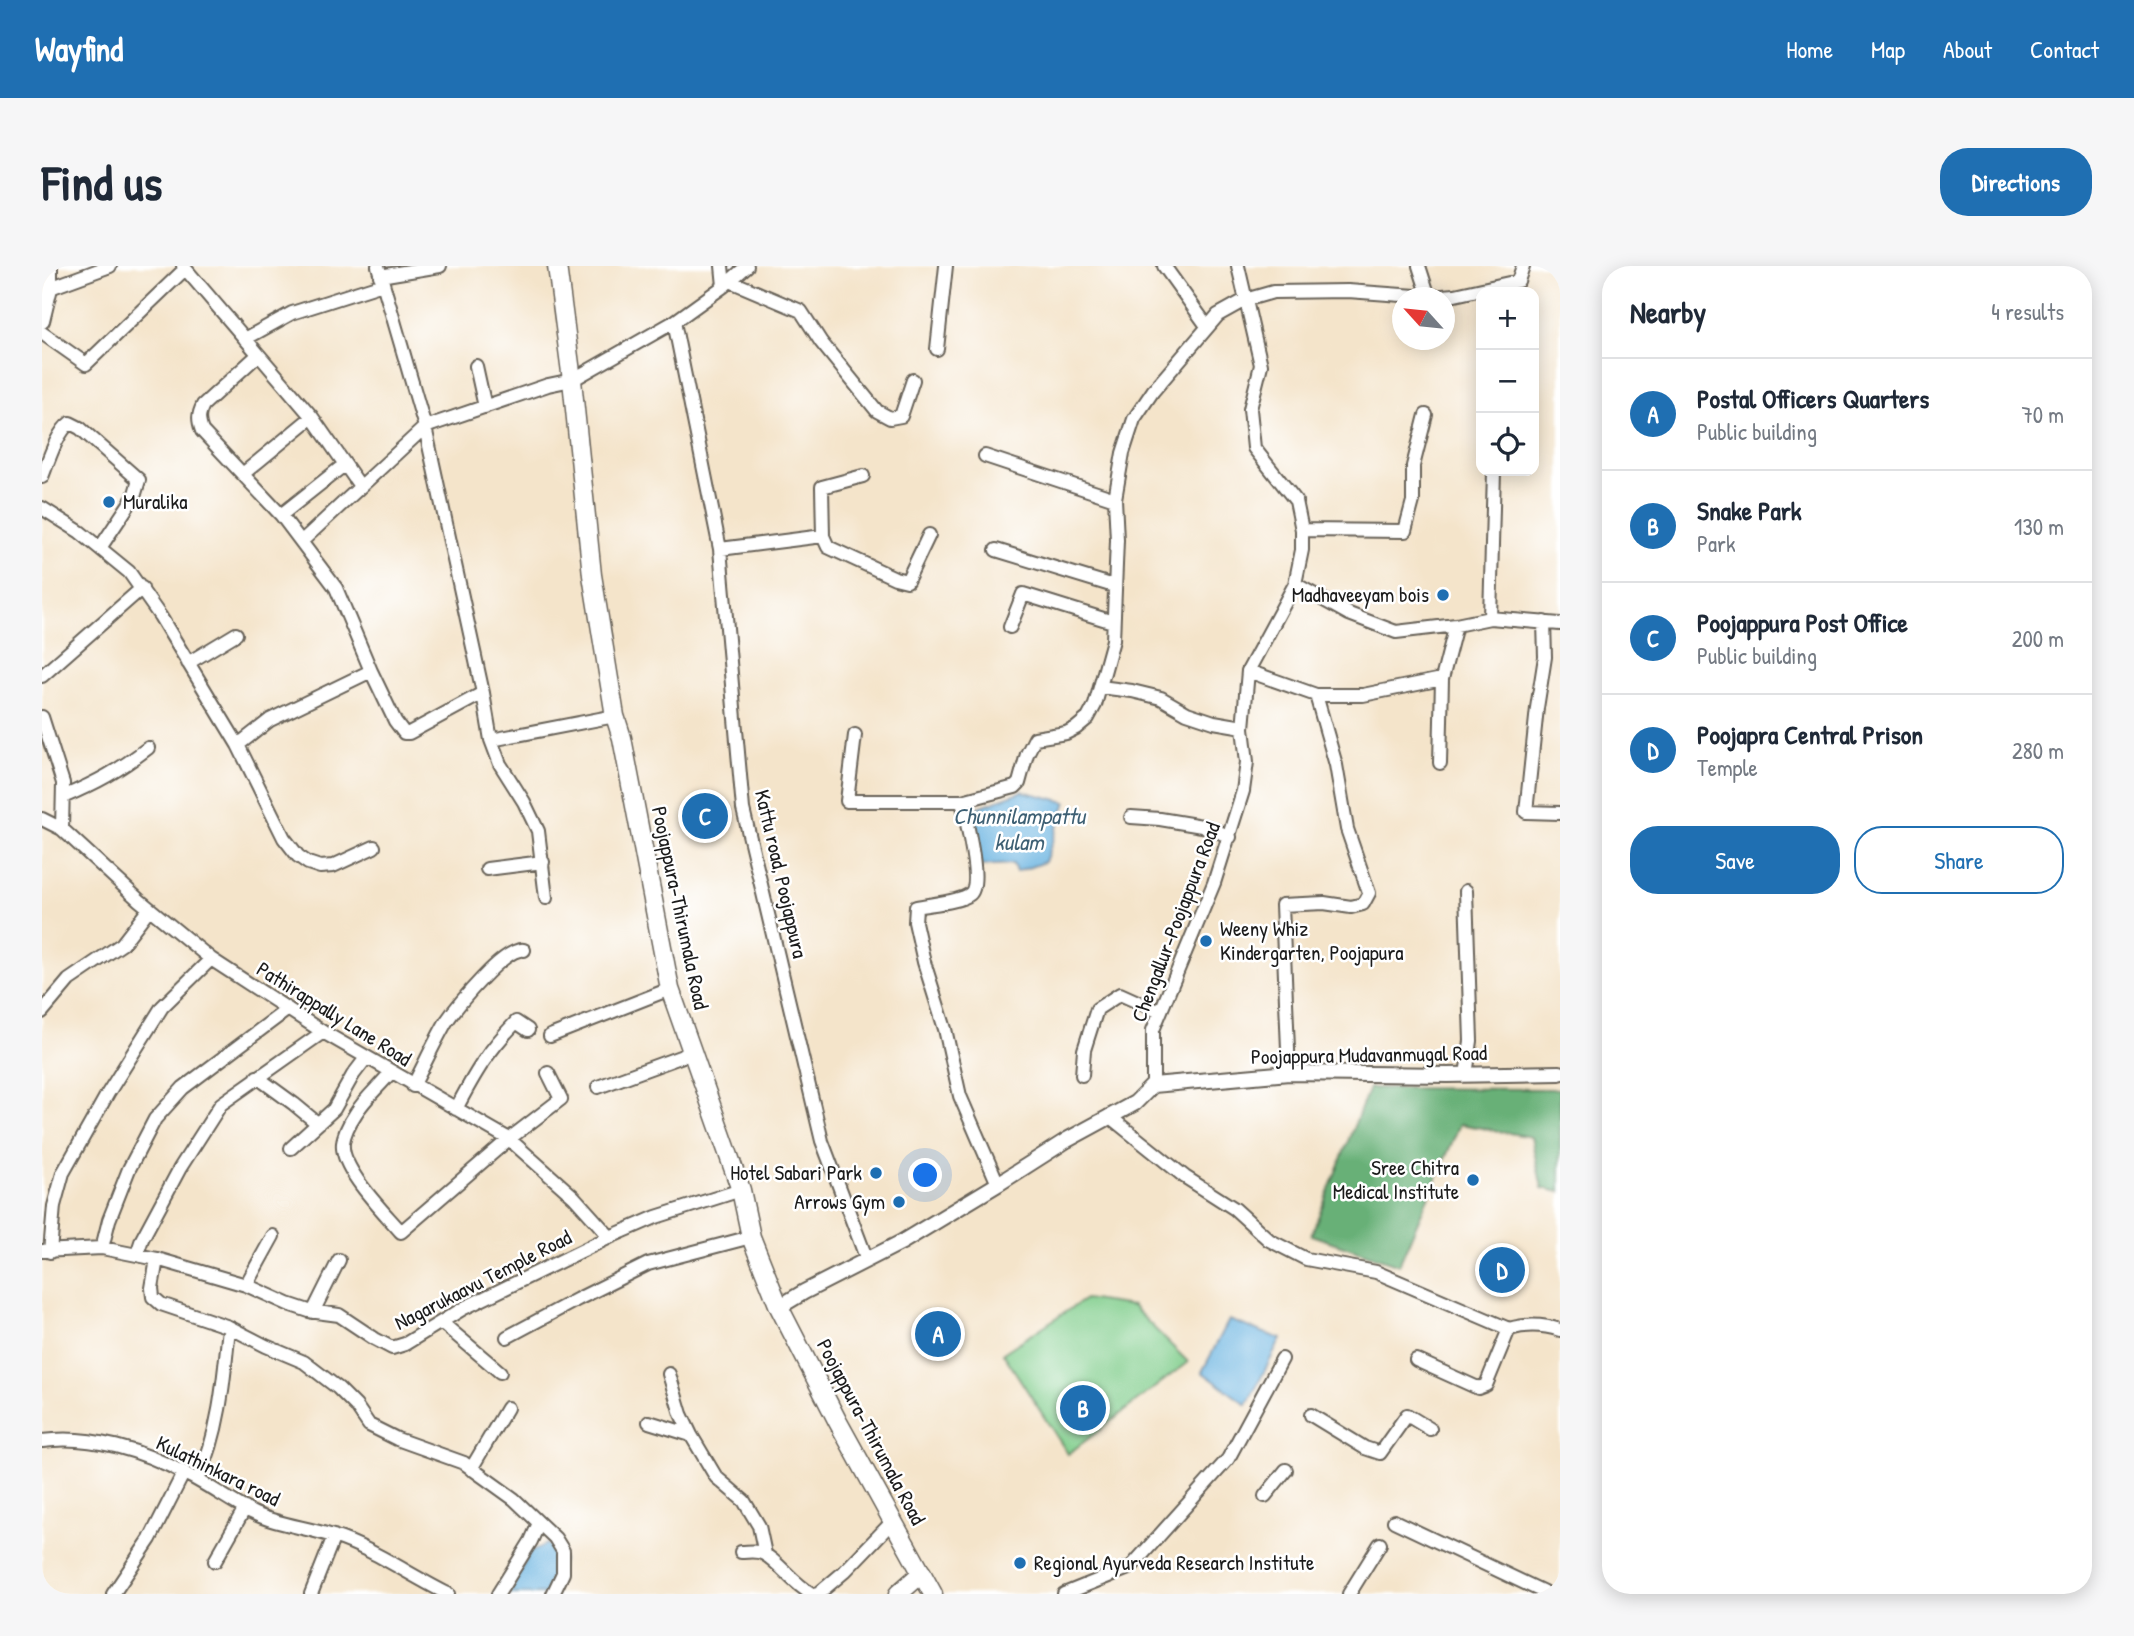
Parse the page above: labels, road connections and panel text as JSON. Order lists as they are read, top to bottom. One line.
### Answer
{"streets":{"main road":["Poojappura-Thirumala Road"],"street":["Kattu road, Poojappura","Chengallur-Poojappura Road","Pathirappally Lane Road","Poojappura Mudavanmugal Road","Nagarukaavu Temple Road","Kulathinkara road"]},"crossings":[["Poojappura-Thirumala Road","Nagarukaavu Temple Road"],["Chengallur-Poojappura Road","Poojappura Mudavanmugal Road"],["Pathirappally Lane Road","Nagarukaavu Temple Road"]],"water":["Chunnilampattu kulam"],"places":["Muralika","Madhaveeyam bois","Weeny Whiz Kindergarten, Poojapura","Hotel Sabari Park","Sree Chitra Medical Institute","Arrows Gym","Regional Ayurveda Research Institute"],"north":"top left","page":{"header":"Wayfind","nav":["Home","Map","About","Contact"],"buttons":["Directions",["Save","Share"]],"title":"Find us","heading":["Nearby","4 results"],"map_buttons":["+","−"],"list":[{"mark":"A","name":"Postal Officers Quarters","note":"Public building","value":"70 m"},{"mark":"B","name":"Snake Park","note":"Park","value":"130 m"},{"mark":"C","name":"Poojappura Post Office","note":"Public building","value":"200 m"},{"mark":"D","name":"Poojapra Central Prison","note":"Temple","value":"280 m"}],"pins":["C","D","A","B"]}}
